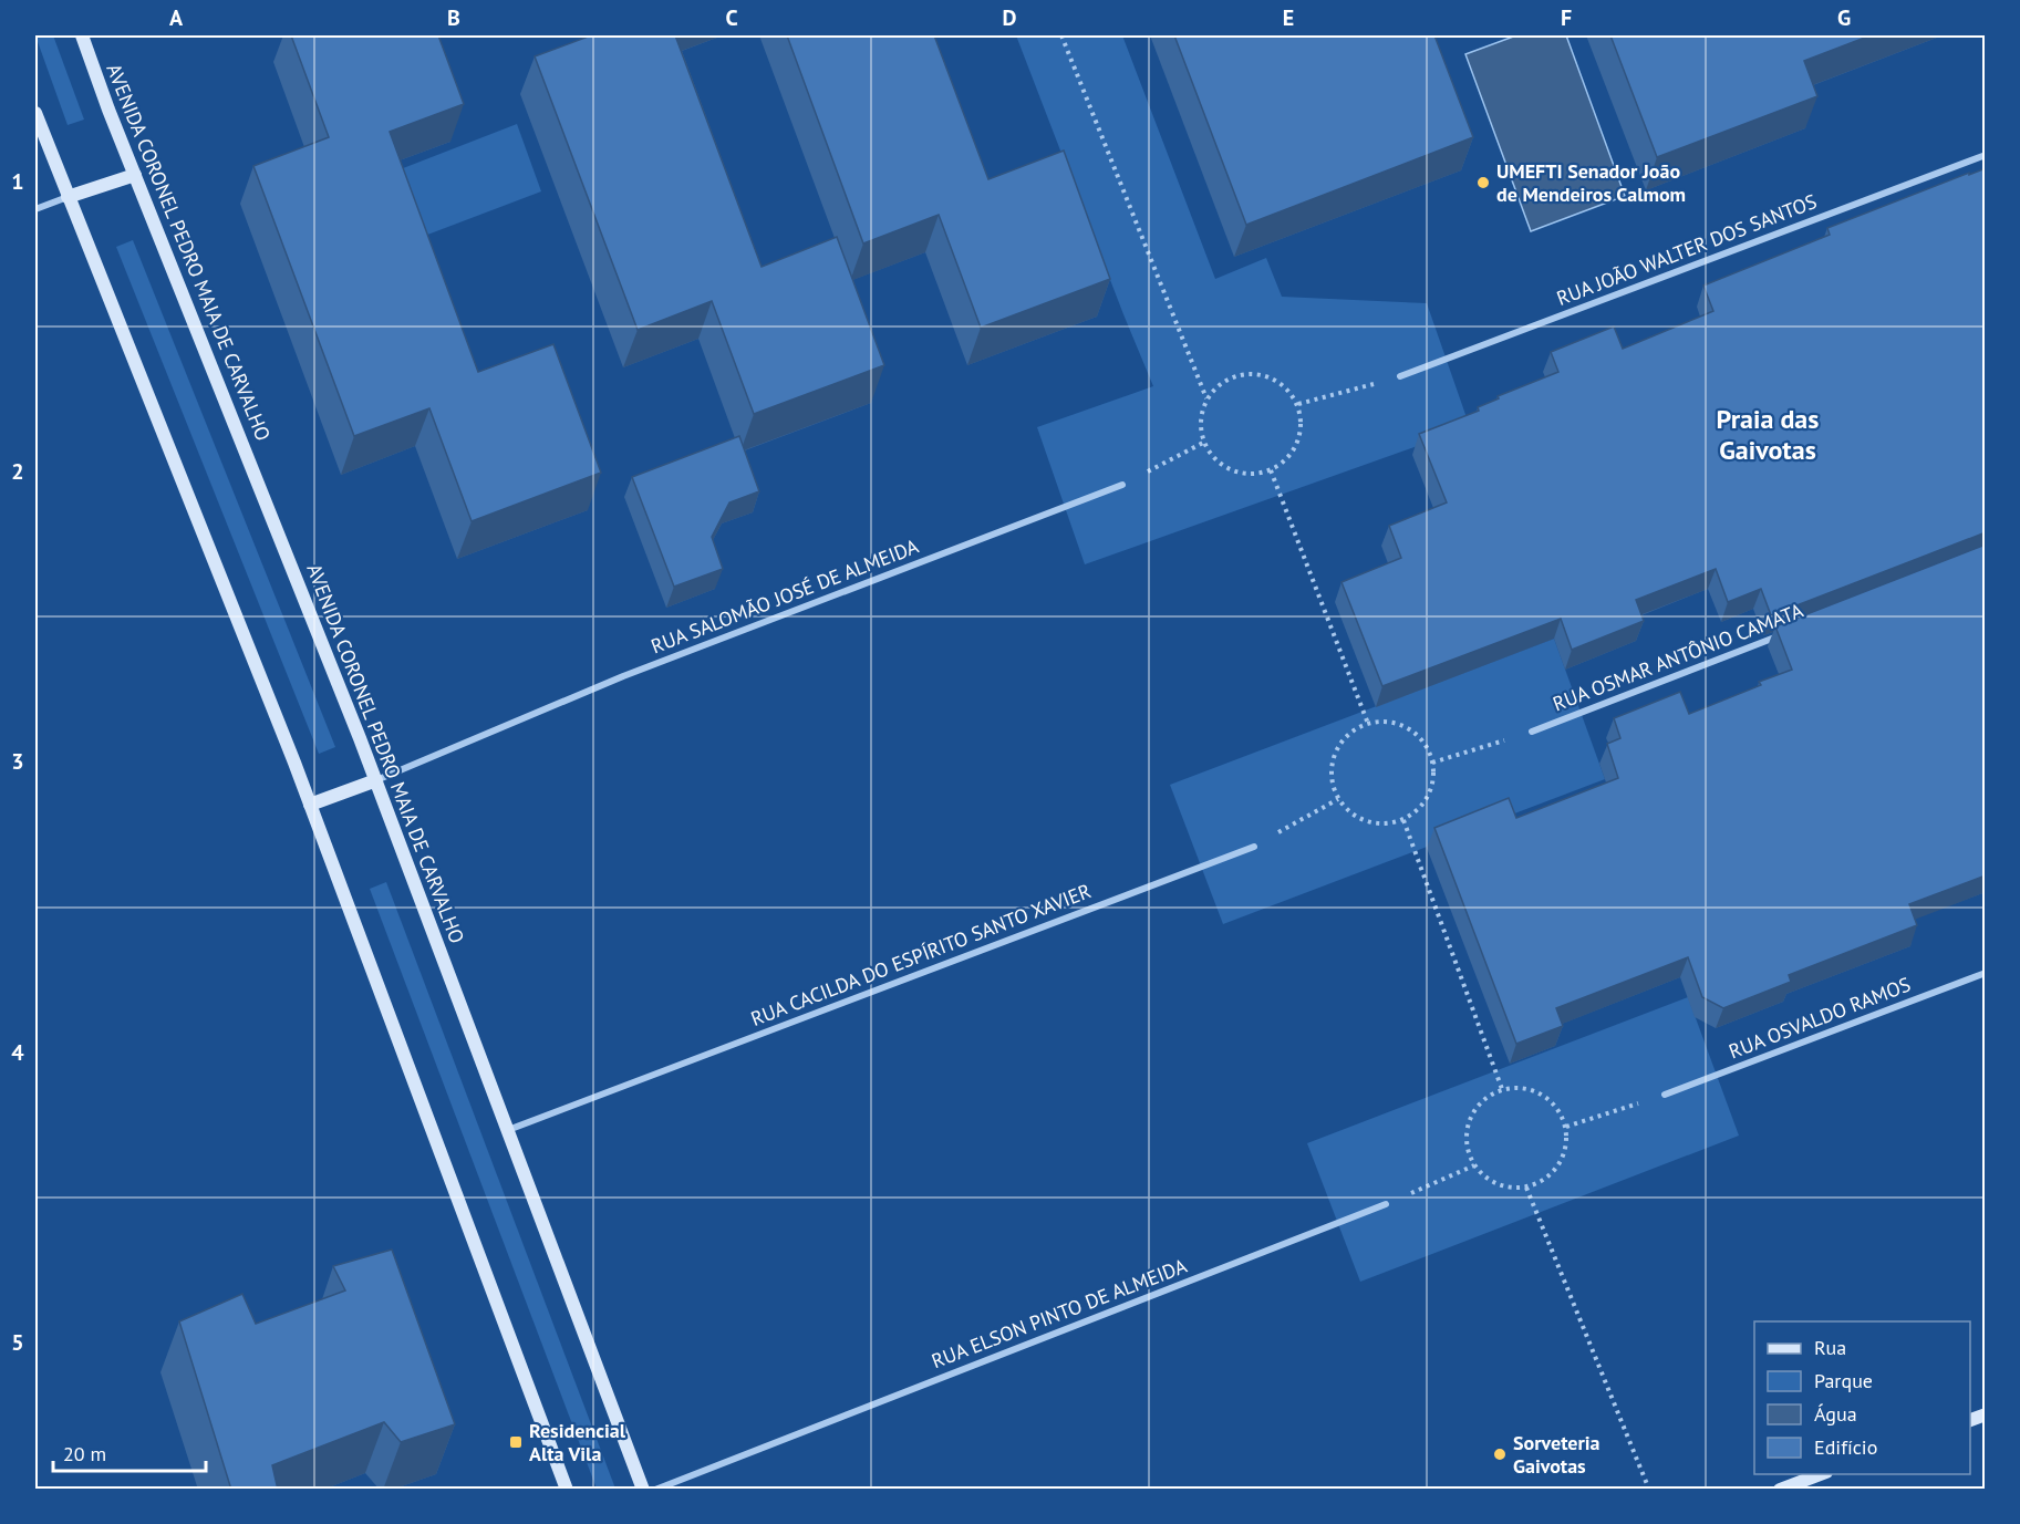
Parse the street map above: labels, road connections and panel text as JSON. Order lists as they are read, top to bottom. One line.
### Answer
{"streets":{"street":["RUA JOÃO WALTER DOS SANTOS","AVENIDA CORONEL PEDRO MAIA DE CARVALHO","RUA SALOMÃO JOSÉ DE ALMEIDA","RUA OSMAR ANTÔNIO CAMATA","RUA CACILDA DO ESPÍRITO SANTO XAVIER","RUA OSVALDO RAMOS","RUA ELSON PINTO DE ALMEIDA"]},"crossings":[["AVENIDA CORONEL PEDRO MAIA DE CARVALHO","RUA SALOMÃO JOSÉ DE ALMEIDA"],["AVENIDA CORONEL PEDRO MAIA DE CARVALHO","RUA CACILDA DO ESPÍRITO SANTO XAVIER"]],"districts":["Praia das Gaivotas"],"places":{"other":["UMEFTI Senador João de Mendeiros Calmom","Sorveteria Gaivotas"],"transit":["Residencial Alta Vila"]},"legend":["Rua","Parque","Água","Edifício"],"scale_bar":"20 m","grid":{"columns":["A","B","C","D","E","F","G"],"rows":["1","2","3","4","5"]}}
